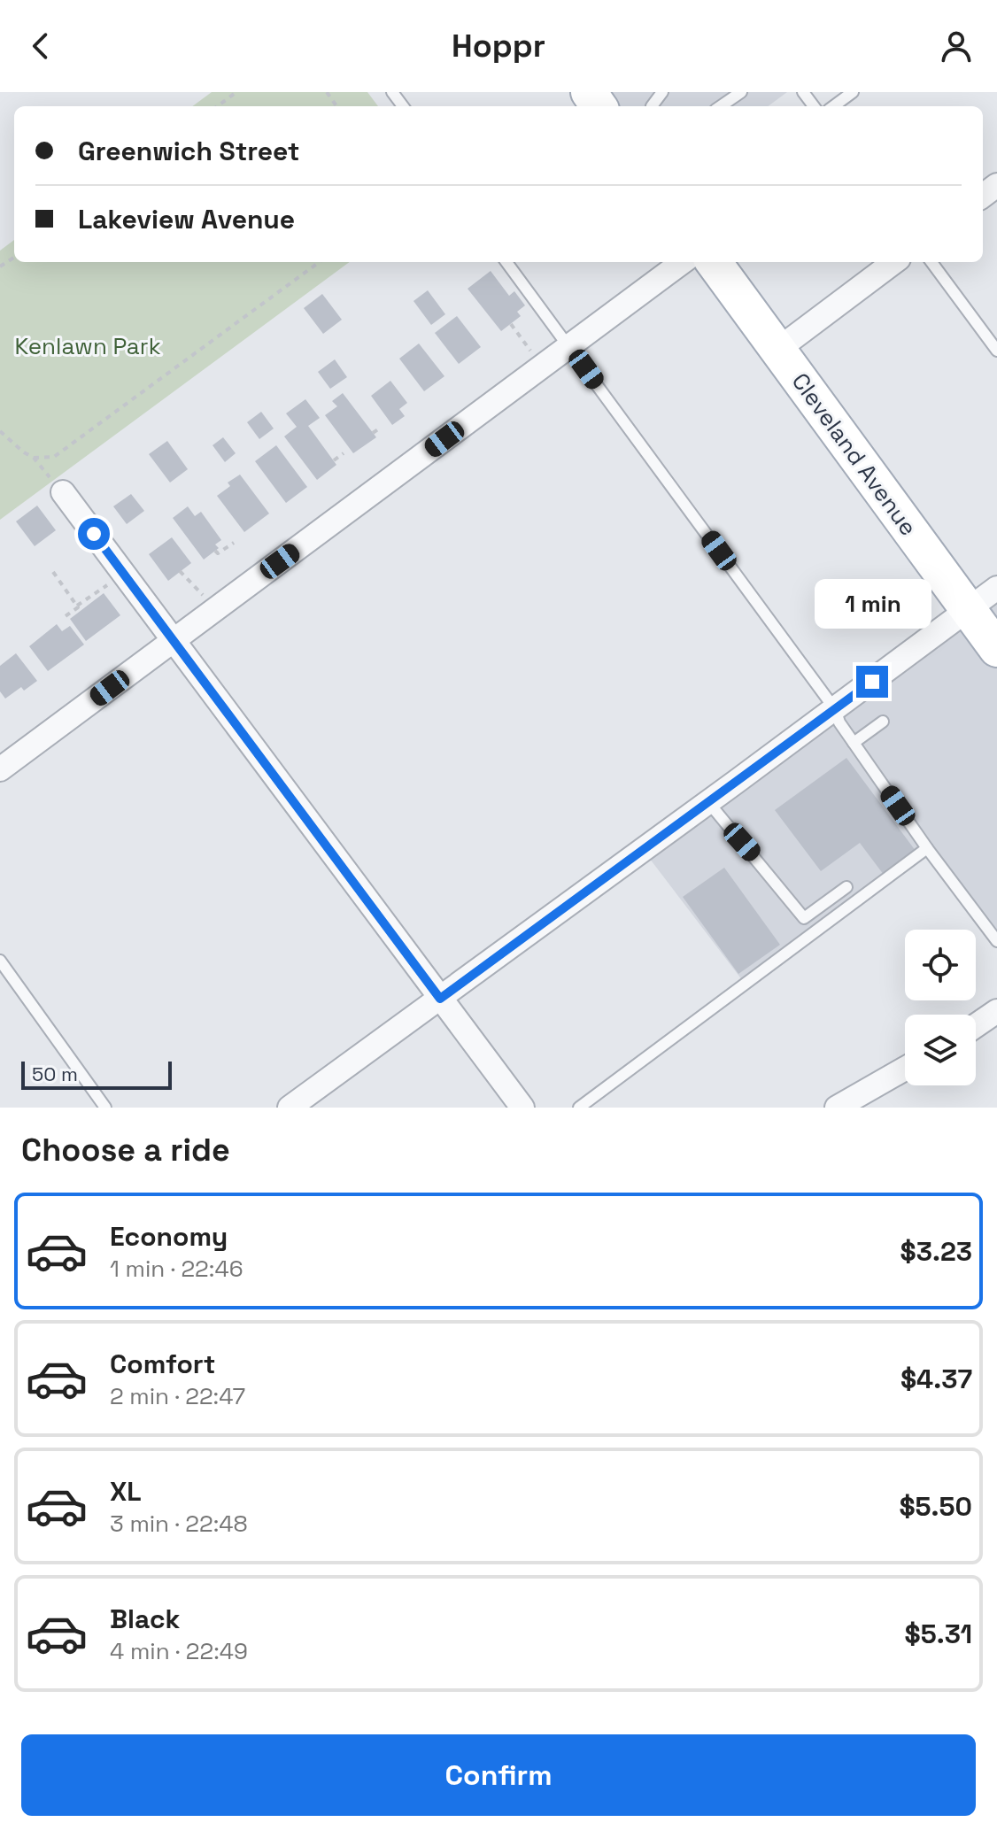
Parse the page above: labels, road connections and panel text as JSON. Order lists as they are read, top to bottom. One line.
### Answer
{"streets":{"main road":["Cleveland Avenue"]},"parks":["Kenlawn Park"],"scale_bar":"50 m","page":{"header":"Hoppr","banner":["Greenwich Street","Lakeview Avenue"],"bubble":"1 min","scale":"50 m","heading":"Choose a ride","list":[{"name":"Economy","note":"1 min · 22:46","value":"$3.23"},{"name":"Comfort","note":"2 min · 22:47","value":"$4.37"},{"name":"XL","note":"3 min · 22:48","value":"$5.50"},{"name":"Black","note":"4 min · 22:49","value":"$5.31"}],"buttons":"Confirm"}}
